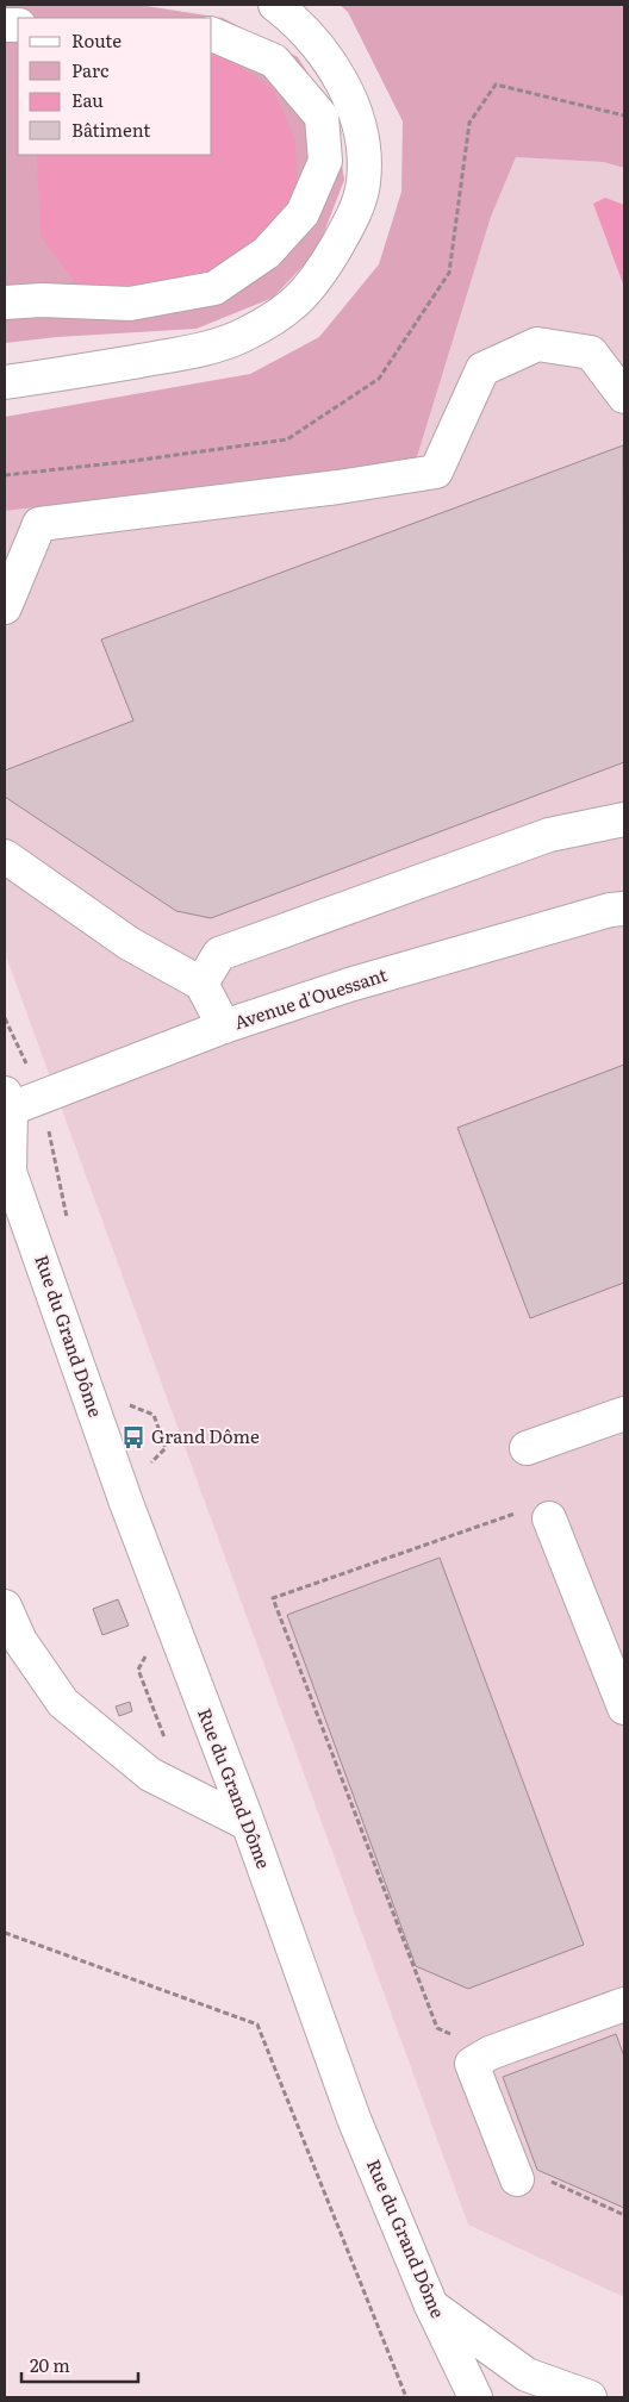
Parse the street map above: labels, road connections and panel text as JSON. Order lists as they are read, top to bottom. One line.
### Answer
{"streets":{"main road":["Avenue d'Ouessant","Rue du Grand Dôme"]},"crossings":[["Avenue d'Ouessant","Rue du Grand Dôme"]],"places":{"bus stop":["Grand Dôme"]},"legend":["Route","Parc","Eau","Bâtiment"],"scale_bar":"20 m"}
